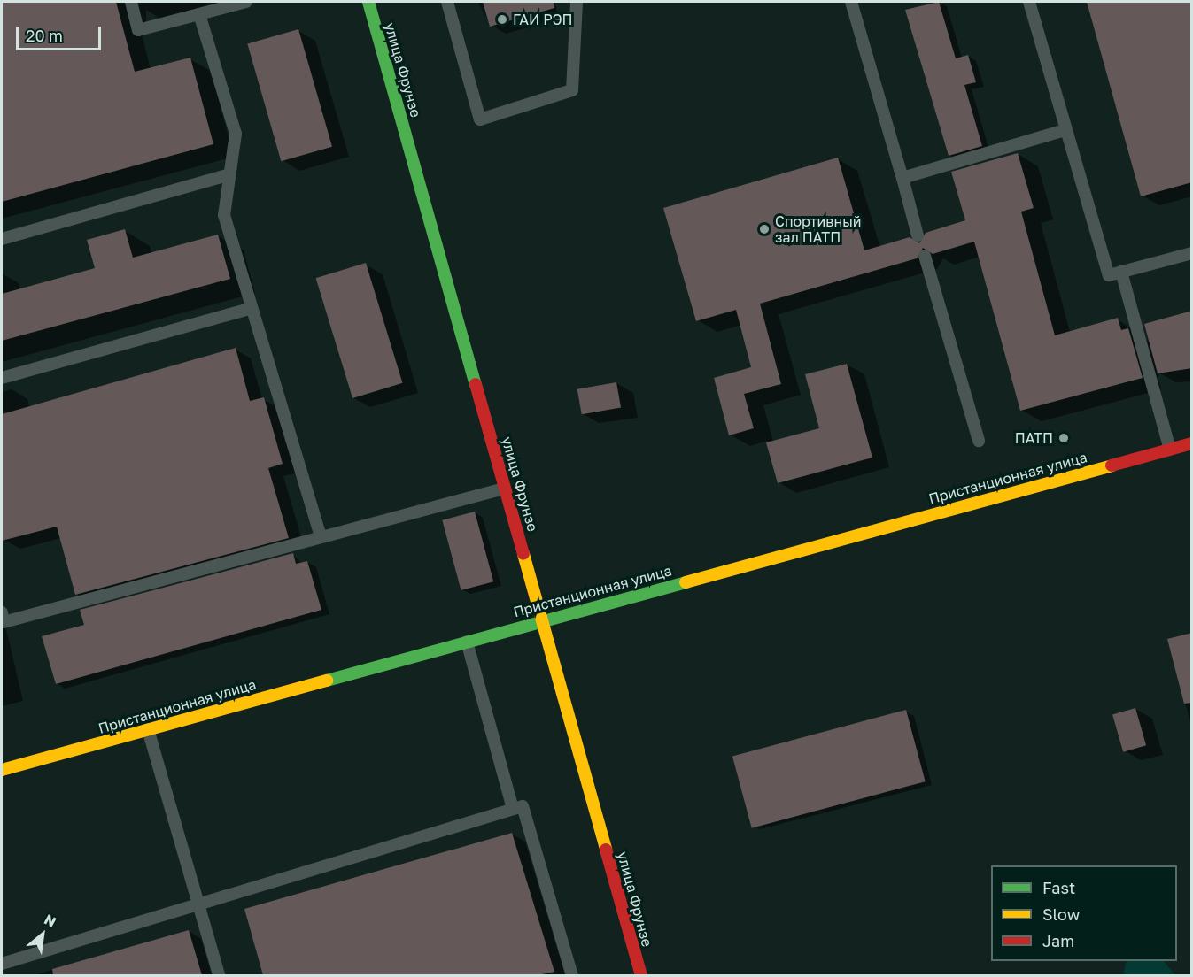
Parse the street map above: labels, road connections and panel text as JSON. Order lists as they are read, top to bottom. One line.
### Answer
{"streets":{"main road":["улица Фрунзе","Пристанционная улица"]},"crossings":[["улица Фрунзе","Пристанционная улица"]],"places":["ГАИ РЭП","Спортивный зал ПАТП","ПАТП"],"legend":["Fast","Slow","Jam"],"scale_bar":"20 m","north":"top right"}
